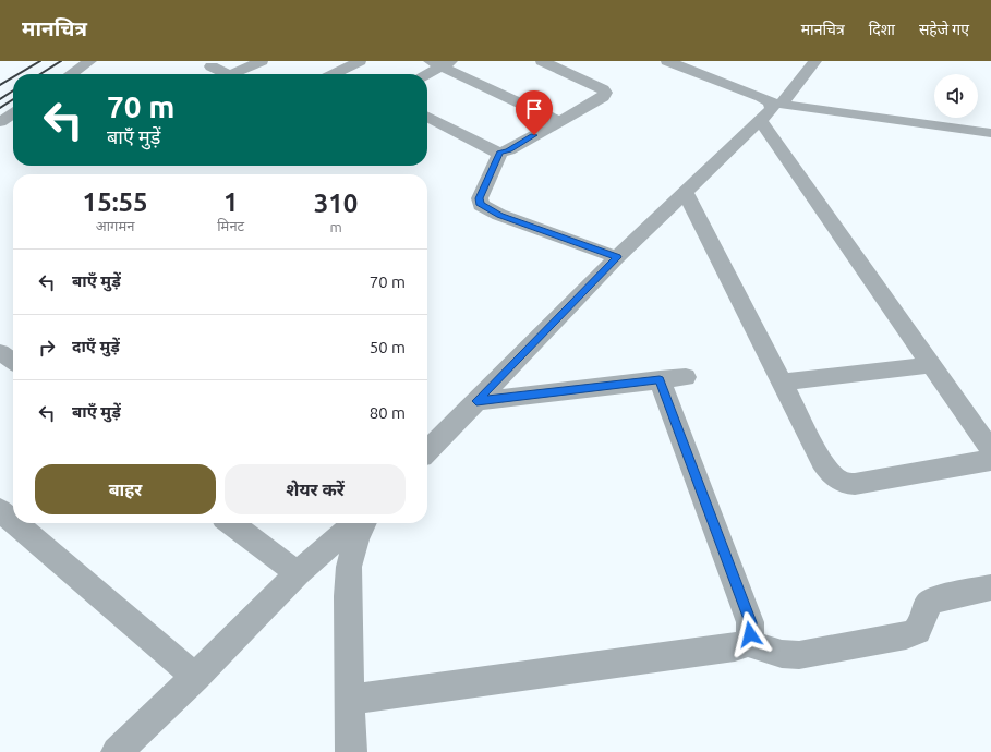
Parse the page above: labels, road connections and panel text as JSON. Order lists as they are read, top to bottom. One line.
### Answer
{"page":{"header":"मानचित्र","nav":["मानचित्र","दिशा","सहेजे गए"],"turn":["70 m","बाएँ मुड़ें"],"eta":["15:55","आगमन","1","मिनट","310","m"],"list":[{"name":"बाएँ मुड़ें","value":"70 m"},{"name":"दाएँ मुड़ें","value":"50 m"},{"name":"बाएँ मुड़ें","value":"80 m"}],"buttons":["बाहर","शेयर करें"]}}
